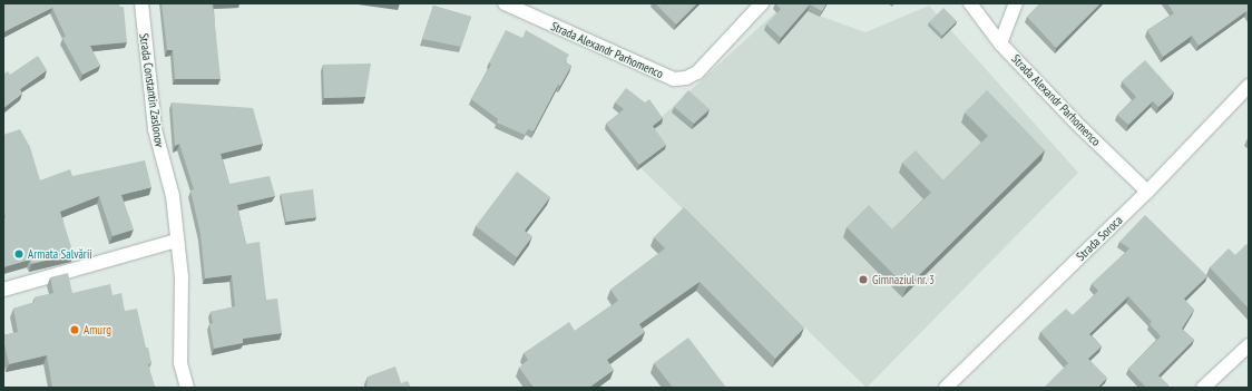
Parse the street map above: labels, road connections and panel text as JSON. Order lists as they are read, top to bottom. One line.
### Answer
{"streets":{"street":["Strada Alexandr Parhomenco","Strada Constantin Zaslonov","Strada Soroca"]},"crossings":[["Strada Alexandr Parhomenco","Strada Soroca"]],"places":["Armata Salvării","Gimnaziul nr. 3","Amurg"]}
